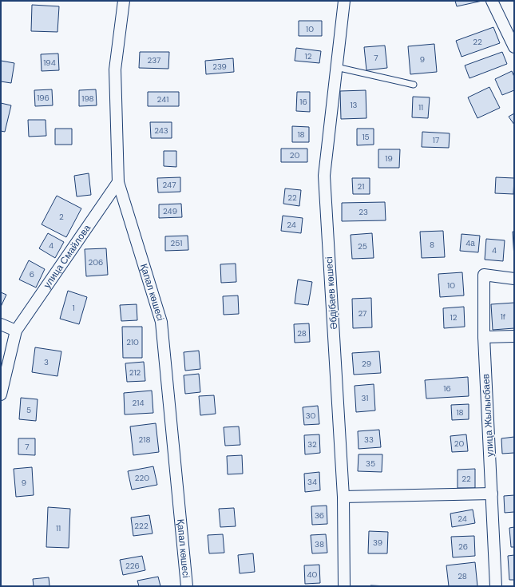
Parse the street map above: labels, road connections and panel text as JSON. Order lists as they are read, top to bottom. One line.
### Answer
{"streets":{"street":["улица Смайлова","Қапал көшесі","Әбдібаев көшесі","улица Жылысбаев"]},"crossings":[["улица Смайлова","Қапал көшесі"]],"house_numbers":["10","22","12","7","9","237","194","239","196","198","241","16","13","11","243","18","15","17","20","19","247","21","22","249","23","2","24","251","4а","8","4","25","4","206","6","10","1","27","1f","12","28","210","3","29","212","16","31","214","5","18","30","218","33","20","32","7","35","220","22","34","9","36","24","222","11","39","38","26","226","40","28"]}
